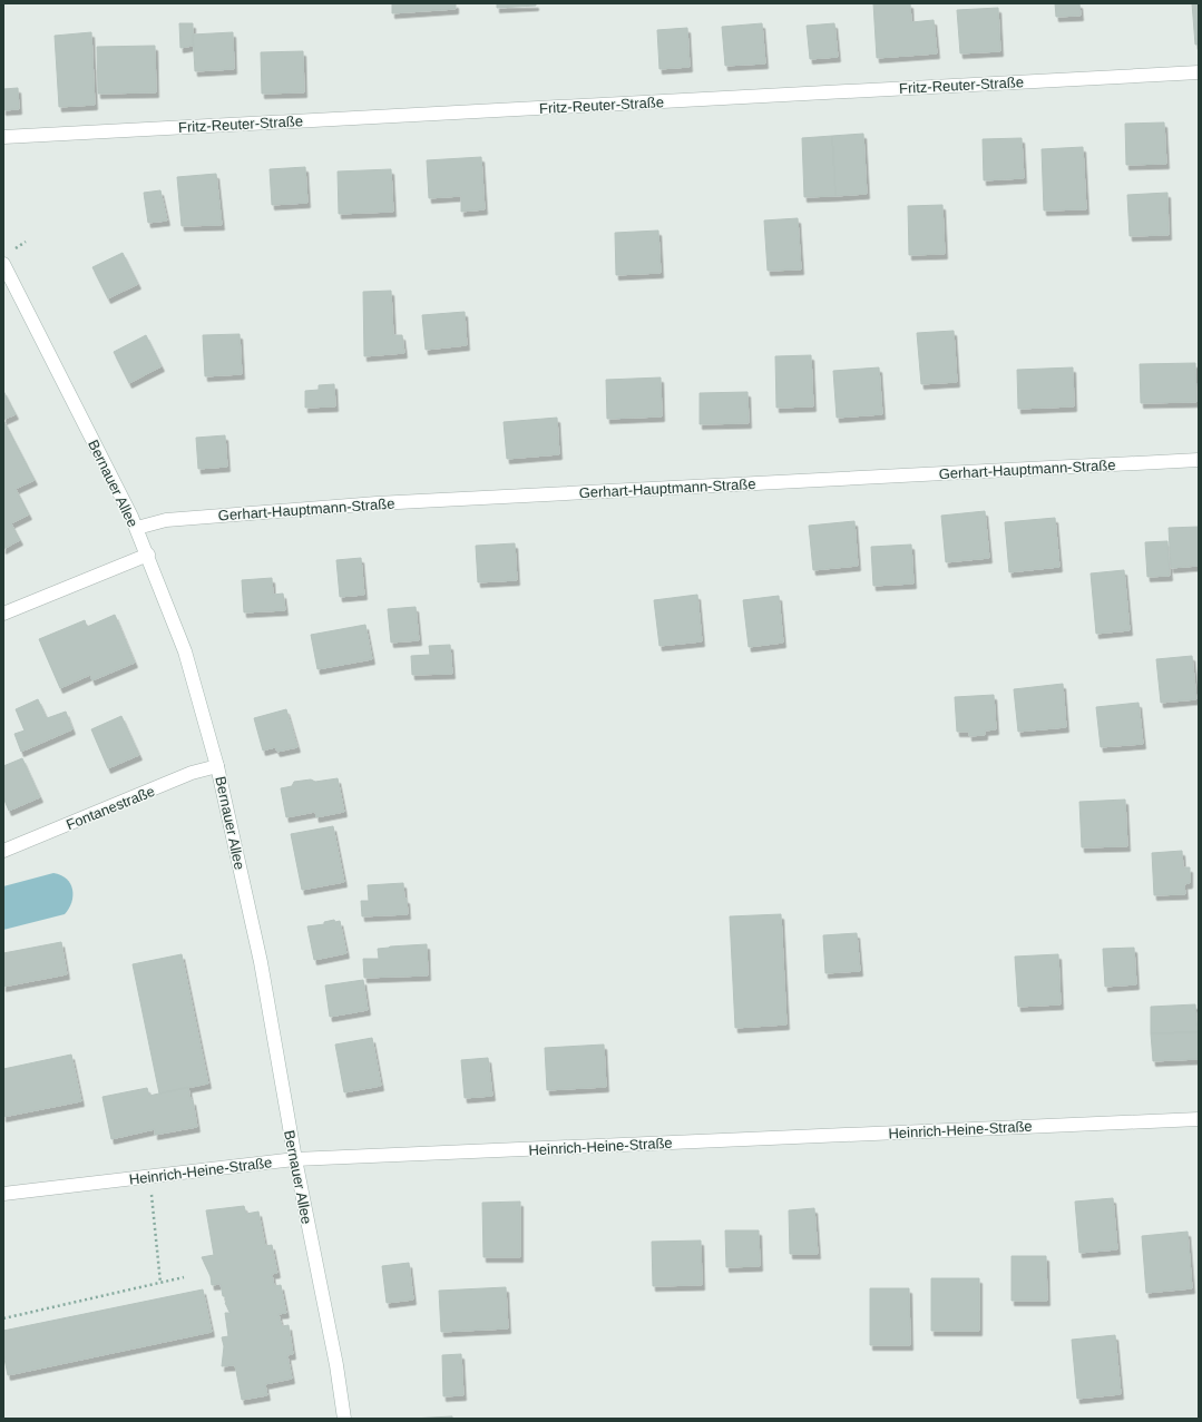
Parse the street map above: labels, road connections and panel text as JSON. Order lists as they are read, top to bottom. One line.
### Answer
{"streets":{"street":["Fritz-Reuter-Straße","Gerhart-Hauptmann-Straße","Bernauer Allee","Fontanestraße","Heinrich-Heine-Straße"]},"crossings":[["Gerhart-Hauptmann-Straße","Bernauer Allee"],["Bernauer Allee","Fontanestraße"],["Bernauer Allee","Heinrich-Heine-Straße"]]}
